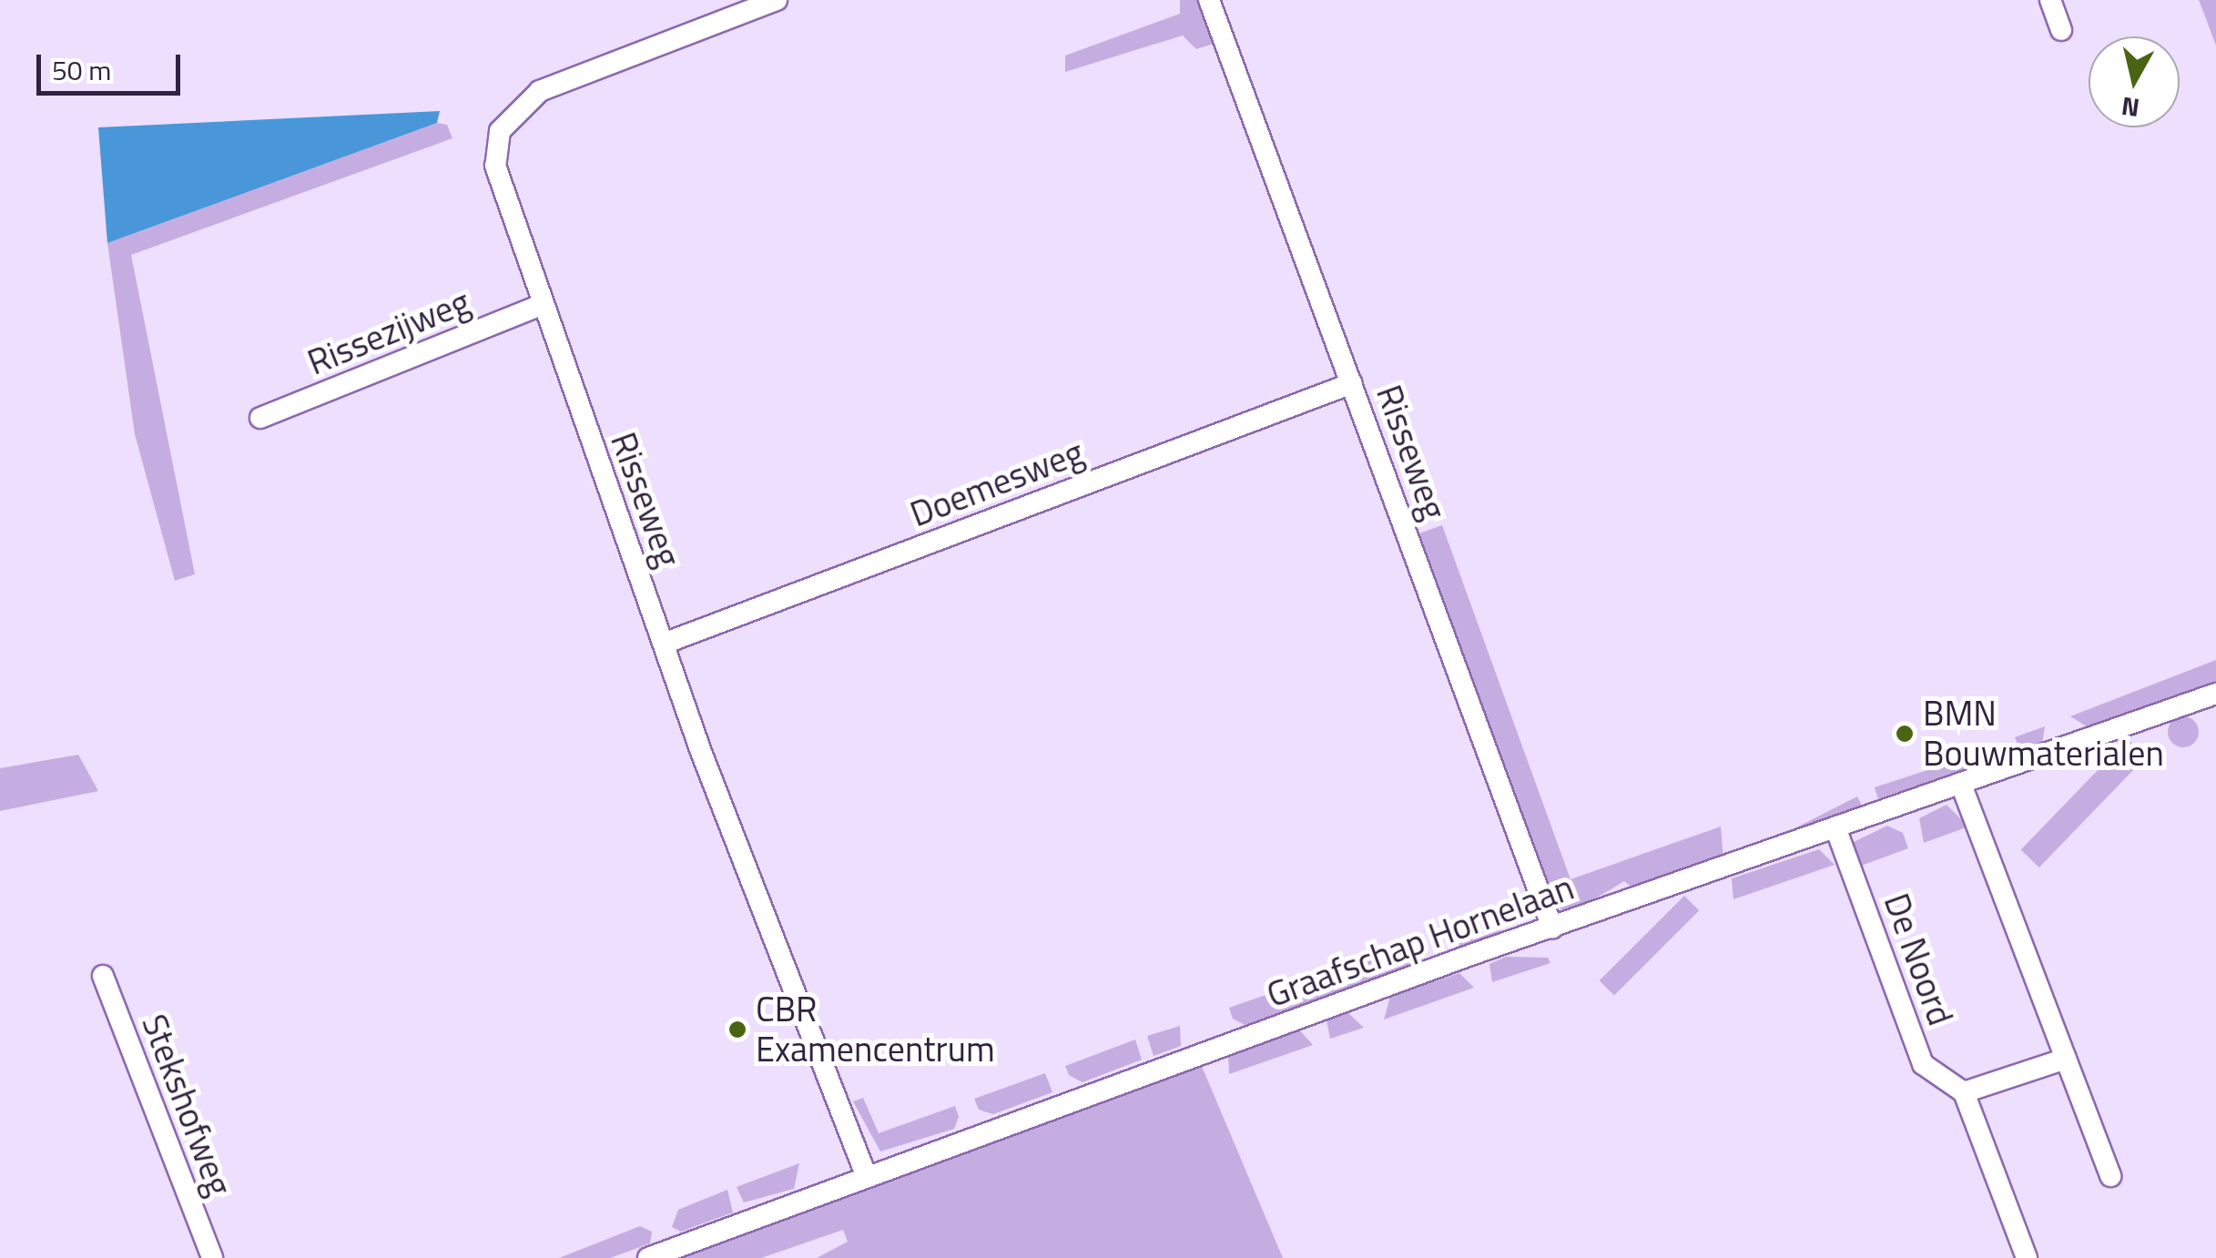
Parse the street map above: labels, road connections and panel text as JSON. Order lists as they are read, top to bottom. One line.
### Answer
{"streets":{"street":["Rissezijweg","Risseweg","Doemesweg","Graafschap Hornelaan","De Noord","Stekshofweg"]},"crossings":[["Rissezijweg","Risseweg"],["Risseweg","Doemesweg"],["Risseweg","Graafschap Hornelaan"],["Graafschap Hornelaan","De Noord"]],"places":["BMN Bouwmaterialen","CBR Examencentrum"],"scale_bar":"50 m","north":"bottom"}
